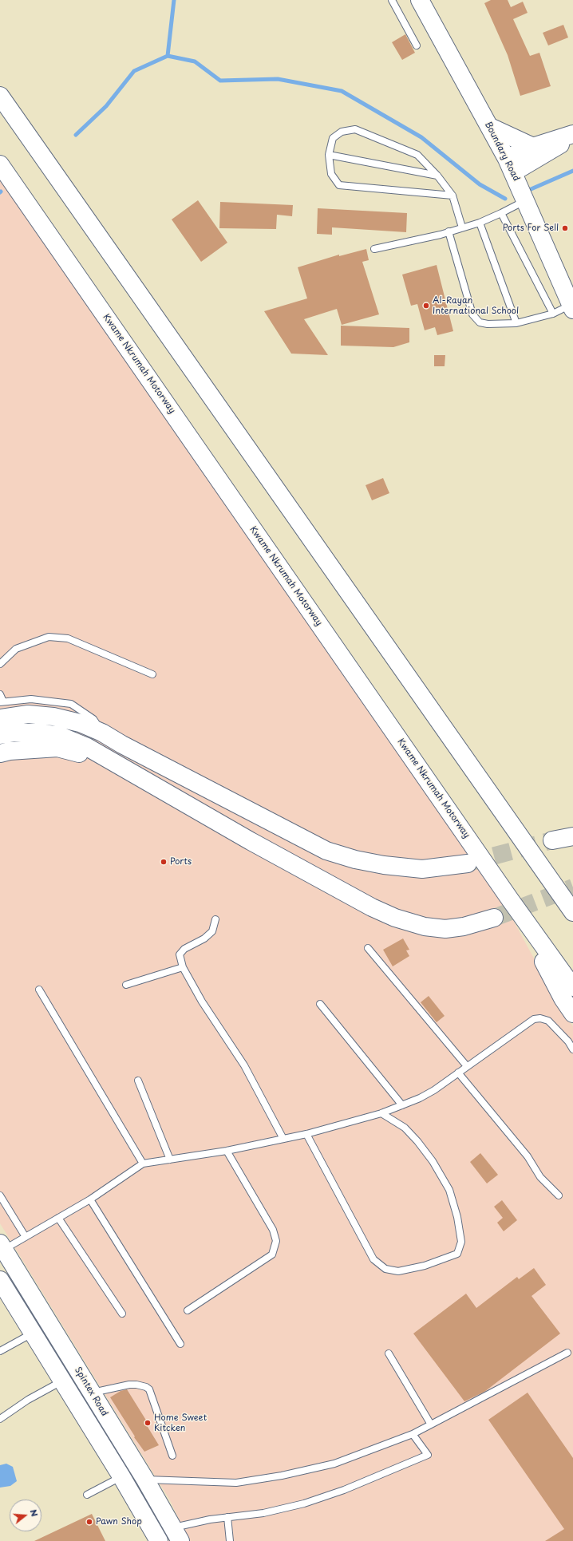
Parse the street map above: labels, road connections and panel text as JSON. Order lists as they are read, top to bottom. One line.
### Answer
{"streets":{"main road":["Boundary Road","Kwame Nkrumah Motorway","Spintex Road"]},"places":["Ports For Sell","Al-Rayan International School","Ports","Home Sweet Kitcken","Pawn Shop"],"north":"right"}
